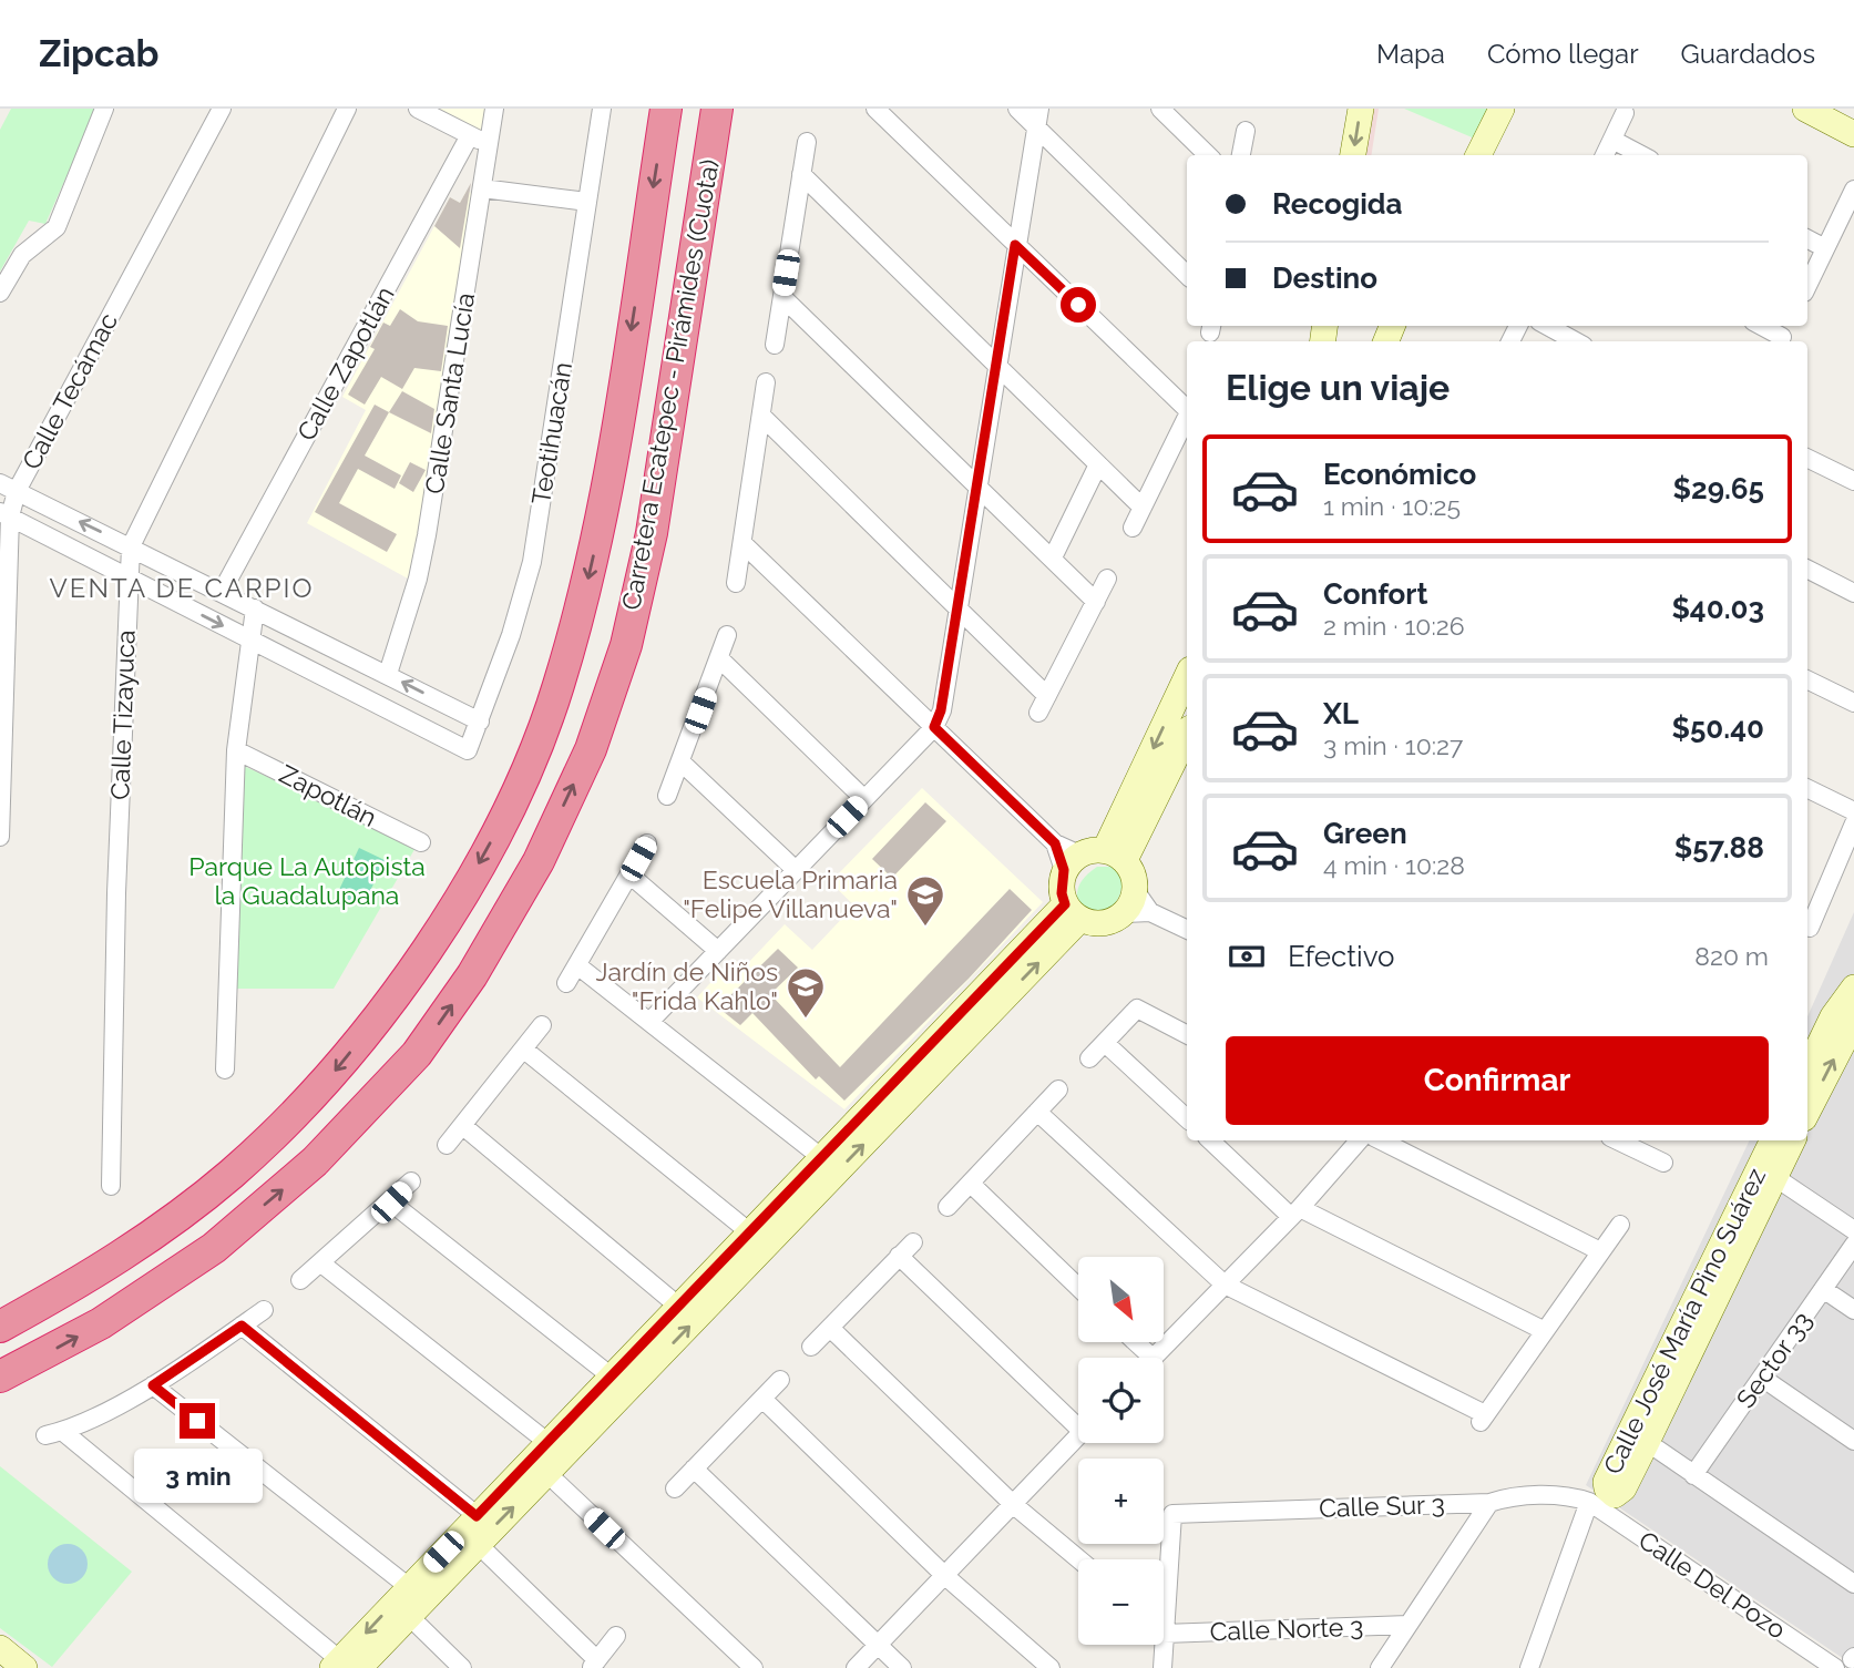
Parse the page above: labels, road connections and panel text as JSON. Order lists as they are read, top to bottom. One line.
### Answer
{"streets":{"highway":["Carretera Ecatepec - Pirámides (Cuota)"],"street":["Calle Zapotlán","Calle Tecámac","Calle Santa Lucía","Teotihuacán","Calle Tizayuca","Zapotlán","Calle José María Pino Suárez","Sector 33","Calle Sur 3","Calle Del Pozo","Calle Norte 3"]},"crossings":[["Calle Sur 3","Calle Del Pozo"],["Calle Sur 3","Calle Norte 3"]],"districts":["VENTA DE CARPIO"],"parks":["Parque La Autopista la Guadalupana"],"places":{"school or university":["Escuela Primaria \"Felipe Villanueva\"","Jardín de Niños \"Frida Kahlo\""]},"north":"bottom right","page":{"header":"Zipcab","nav":["Mapa","Cómo llegar","Guardados"],"banner":["Recogida","Destino"],"heading":"Elige un viaje","list":[{"name":"Económico","note":"1 min · 10:25","value":"$29.65"},{"name":"Confort","note":"2 min · 10:26","value":"$40.03"},{"name":"XL","note":"3 min · 10:27","value":"$50.40"},{"name":"Green","note":"4 min · 10:28","value":"$57.88"}],"pay":["Efectivo","820 m"],"buttons":"Confirmar","map_buttons":["+","−"],"bubble":"3 min"}}
